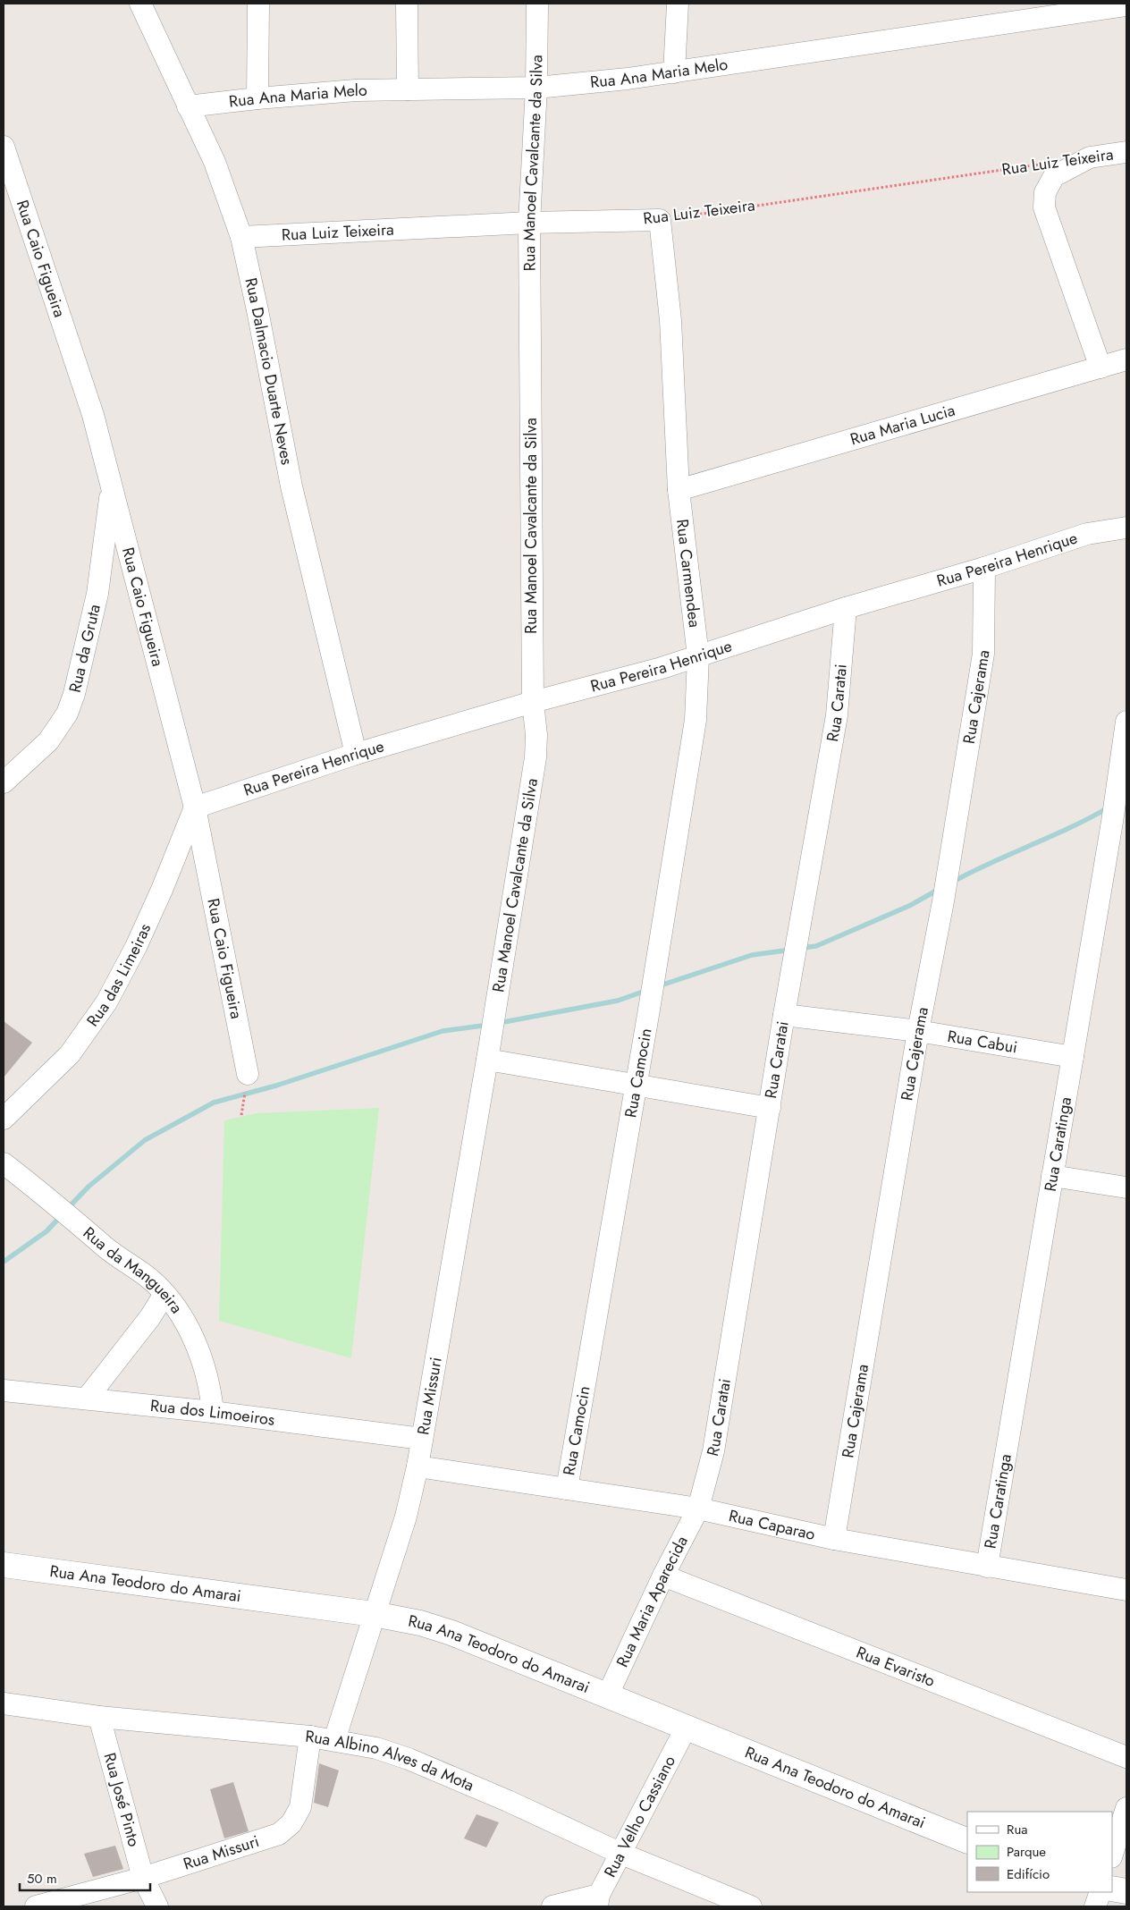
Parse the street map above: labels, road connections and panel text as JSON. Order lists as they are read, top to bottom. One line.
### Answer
{"streets":{"street":["Rua Ana Maria Melo","Rua Luiz Teixeira","Rua Manoel Cavalcante da Silva","Rua Caio Figueira","Rua Dalmacio Duarte Neves","Rua Maria Lucia","Rua Pereira Henrique","Rua Carmendea","Rua da Gruta","Rua Cajerama","Rua Caratai","Rua das Limeiras","Rua Cabui","Rua Camocin","Rua Caratinga","Rua da Mangueira","Rua Missuri","Rua dos Limoeiros","Rua Caparao","Rua Ana Teodoro do Amarai","Rua Maria Aparecida","Rua Evaristo","Rua Albino Alves da Mota","Rua José Pinto","Rua Velho Cassiano"]},"crossings":[["Rua Ana Maria Melo","Rua Manoel Cavalcante da Silva"],["Rua Ana Maria Melo","Rua Dalmacio Duarte Neves"],["Rua Luiz Teixeira","Rua Manoel Cavalcante da Silva"],["Rua Luiz Teixeira","Rua Dalmacio Duarte Neves"],["Rua Luiz Teixeira","Rua Maria Lucia"],["Rua Luiz Teixeira","Rua Carmendea"],["Rua Manoel Cavalcante da Silva","Rua Pereira Henrique"],["Rua Manoel Cavalcante da Silva","Rua Missuri"],["Rua Caio Figueira","Rua Pereira Henrique"],["Rua Caio Figueira","Rua da Gruta"],["Rua Caio Figueira","Rua das Limeiras"],["Rua Dalmacio Duarte Neves","Rua Pereira Henrique"],["Rua Maria Lucia","Rua Carmendea"],["Rua Pereira Henrique","Rua Carmendea"],["Rua Pereira Henrique","Rua Cajerama"],["Rua Pereira Henrique","Rua Caratai"],["Rua Pereira Henrique","Rua das Limeiras"],["Rua Pereira Henrique","Rua Camocin"],["Rua Carmendea","Rua Camocin"],["Rua Cajerama","Rua Cabui"],["Rua Cajerama","Rua Caparao"],["Rua Caratai","Rua Cabui"],["Rua Caratai","Rua Caparao"],["Rua Caratai","Rua Maria Aparecida"],["Rua Cabui","Rua Caratinga"],["Rua Camocin","Rua Caparao"],["Rua Caratinga","Rua Caparao"],["Rua da Mangueira","Rua dos Limoeiros"],["Rua Missuri","Rua dos Limoeiros"],["Rua Missuri","Rua Caparao"],["Rua Missuri","Rua Ana Teodoro do Amarai"],["Rua Missuri","Rua Albino Alves da Mota"],["Rua Missuri","Rua José Pinto"],["Rua Caparao","Rua Maria Aparecida"],["Rua Ana Teodoro do Amarai","Rua Maria Aparecida"],["Rua Ana Teodoro do Amarai","Rua Velho Cassiano"],["Rua Maria Aparecida","Rua Evaristo"],["Rua Albino Alves da Mota","Rua José Pinto"],["Rua Albino Alves da Mota","Rua Velho Cassiano"]],"legend":["Rua","Parque","Edifício"],"scale_bar":"50 m"}
